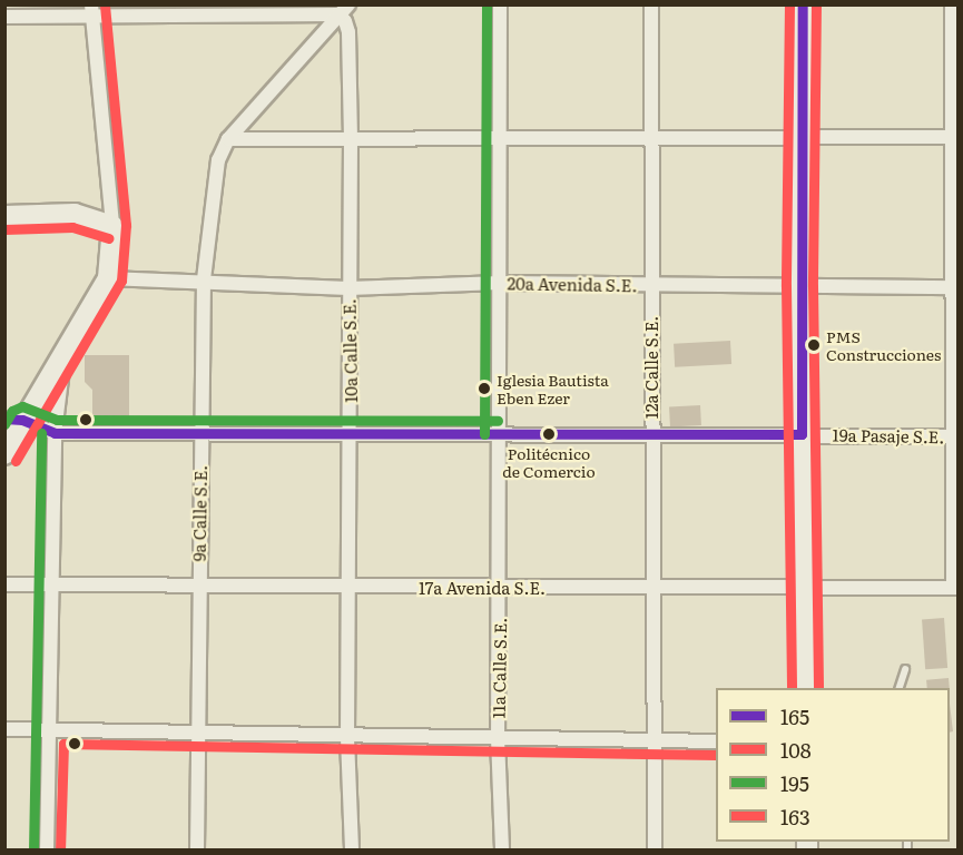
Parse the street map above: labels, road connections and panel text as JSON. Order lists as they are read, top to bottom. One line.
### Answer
{"streets":{"street":["20a Avenida S.E.","10a Calle S.E.","12a Calle S.E.","19a Pasaje S.E.","9a Calle S.E.","17a Avenida S.E.","11a Calle S.E."]},"crossings":[["20a Avenida S.E.","10a Calle S.E."],["20a Avenida S.E.","12a Calle S.E."],["20a Avenida S.E.","9a Calle S.E."],["20a Avenida S.E.","11a Calle S.E."],["10a Calle S.E.","19a Pasaje S.E."],["10a Calle S.E.","17a Avenida S.E."],["12a Calle S.E.","19a Pasaje S.E."],["12a Calle S.E.","17a Avenida S.E."],["19a Pasaje S.E.","9a Calle S.E."],["19a Pasaje S.E.","11a Calle S.E."],["9a Calle S.E.","17a Avenida S.E."],["17a Avenida S.E.","11a Calle S.E."]],"places":["PMS Construcciones","Iglesia Bautista Eben Ezer","Politécnico de Comercio"],"lines":["transit line 165","transit line 108","transit line 195","transit line 163"],"legend":["165","108","195","163"]}
